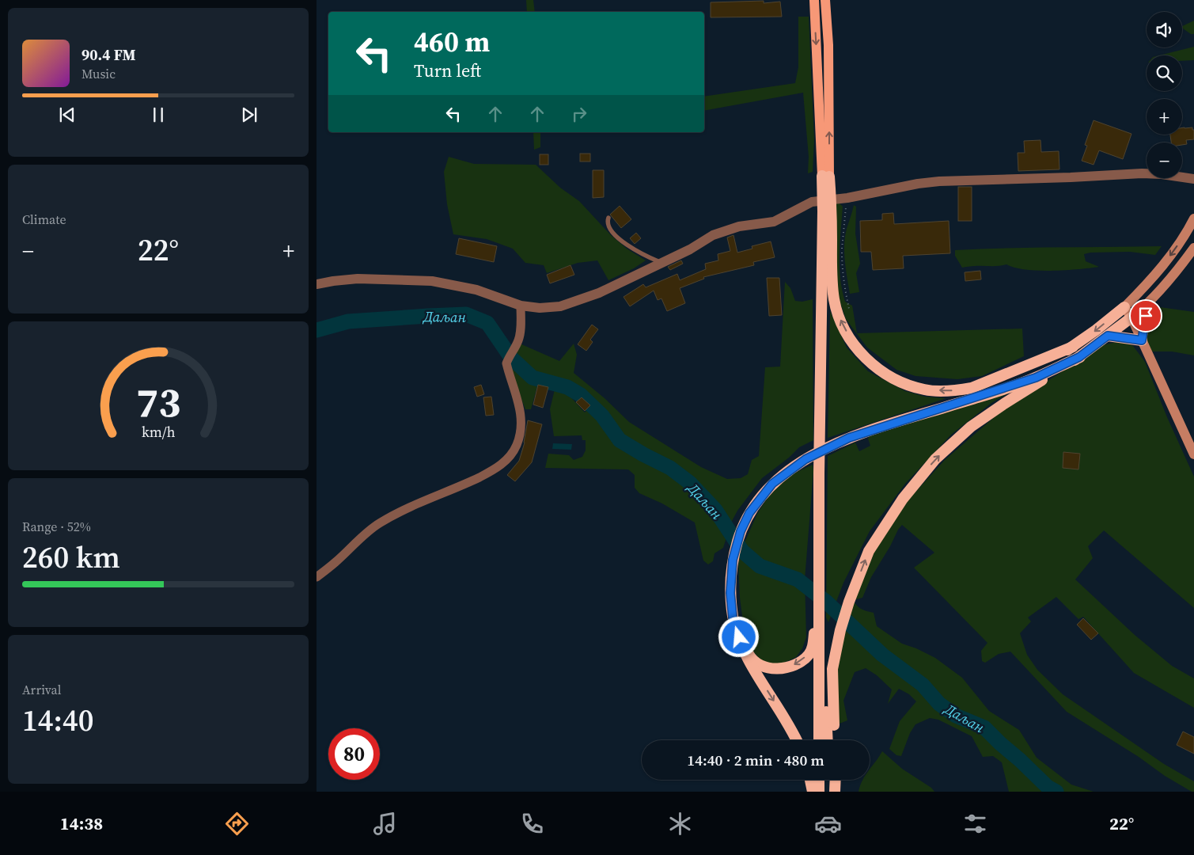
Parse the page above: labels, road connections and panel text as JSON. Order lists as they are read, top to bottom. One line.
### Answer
{"water":["Даљан"],"page":{"map_buttons":["+","−"],"turn":["460 m","Turn left"],"song":["90.4 FM","Music"],"tile":["Climate",["Range · 52%","260 km"],["Arrival","14:40"]],"heat":["−","22°","+"],"limit":"80","trip":"14:40 · 2 min · 480 m","tabs":["14:38","22°"],"gauge":["73","km/h"]}}
